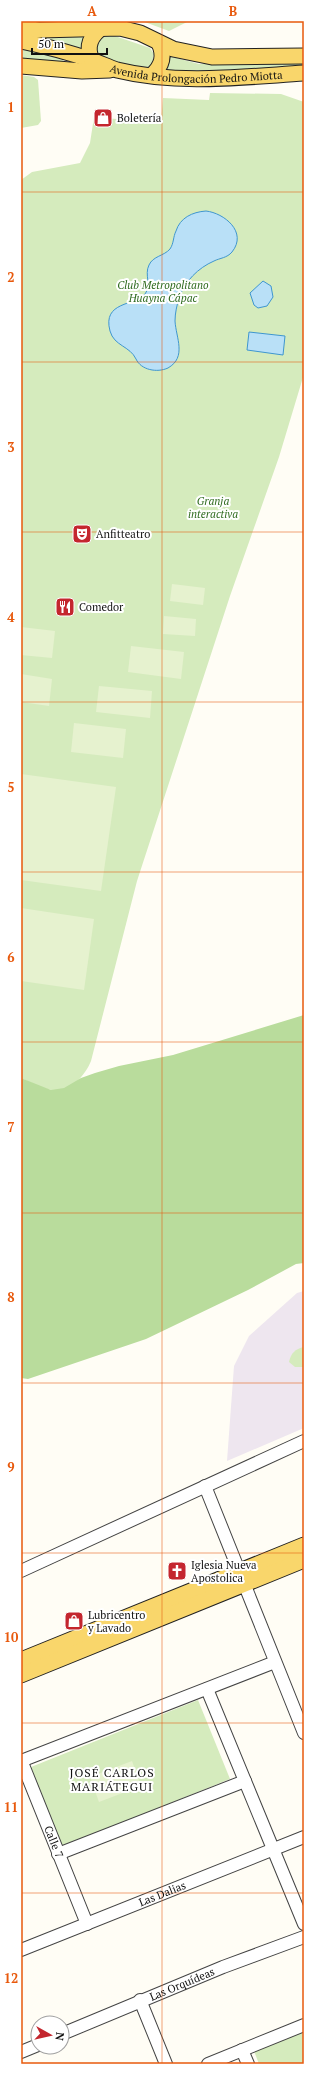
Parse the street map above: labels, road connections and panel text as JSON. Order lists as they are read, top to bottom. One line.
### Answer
{"streets":{"main road":["Avenida Prolongación Pedro Miotta"],"street":["Calle 7","Las Dalias","Las Orquídeas"]},"crossings":[["Calle 7","Las Dalias"]],"districts":["JOSÉ CARLOS MARIÁTEGUI"],"parks":["Club Metropolitano Huayna Cápac","Granja interactiva"],"places":{"shop":["Boletería","Lubricentro y Lavado"],"theatre":["Anfitteatro"],"restaurant":["Comedor"],"church":["Iglesia Nueva Apostolica"]},"scale_bar":"50 m","north":"right","grid":{"columns":["A","B"],"rows":["1","2","3","4","5","6","7","8","9","10","11","12"]}}
